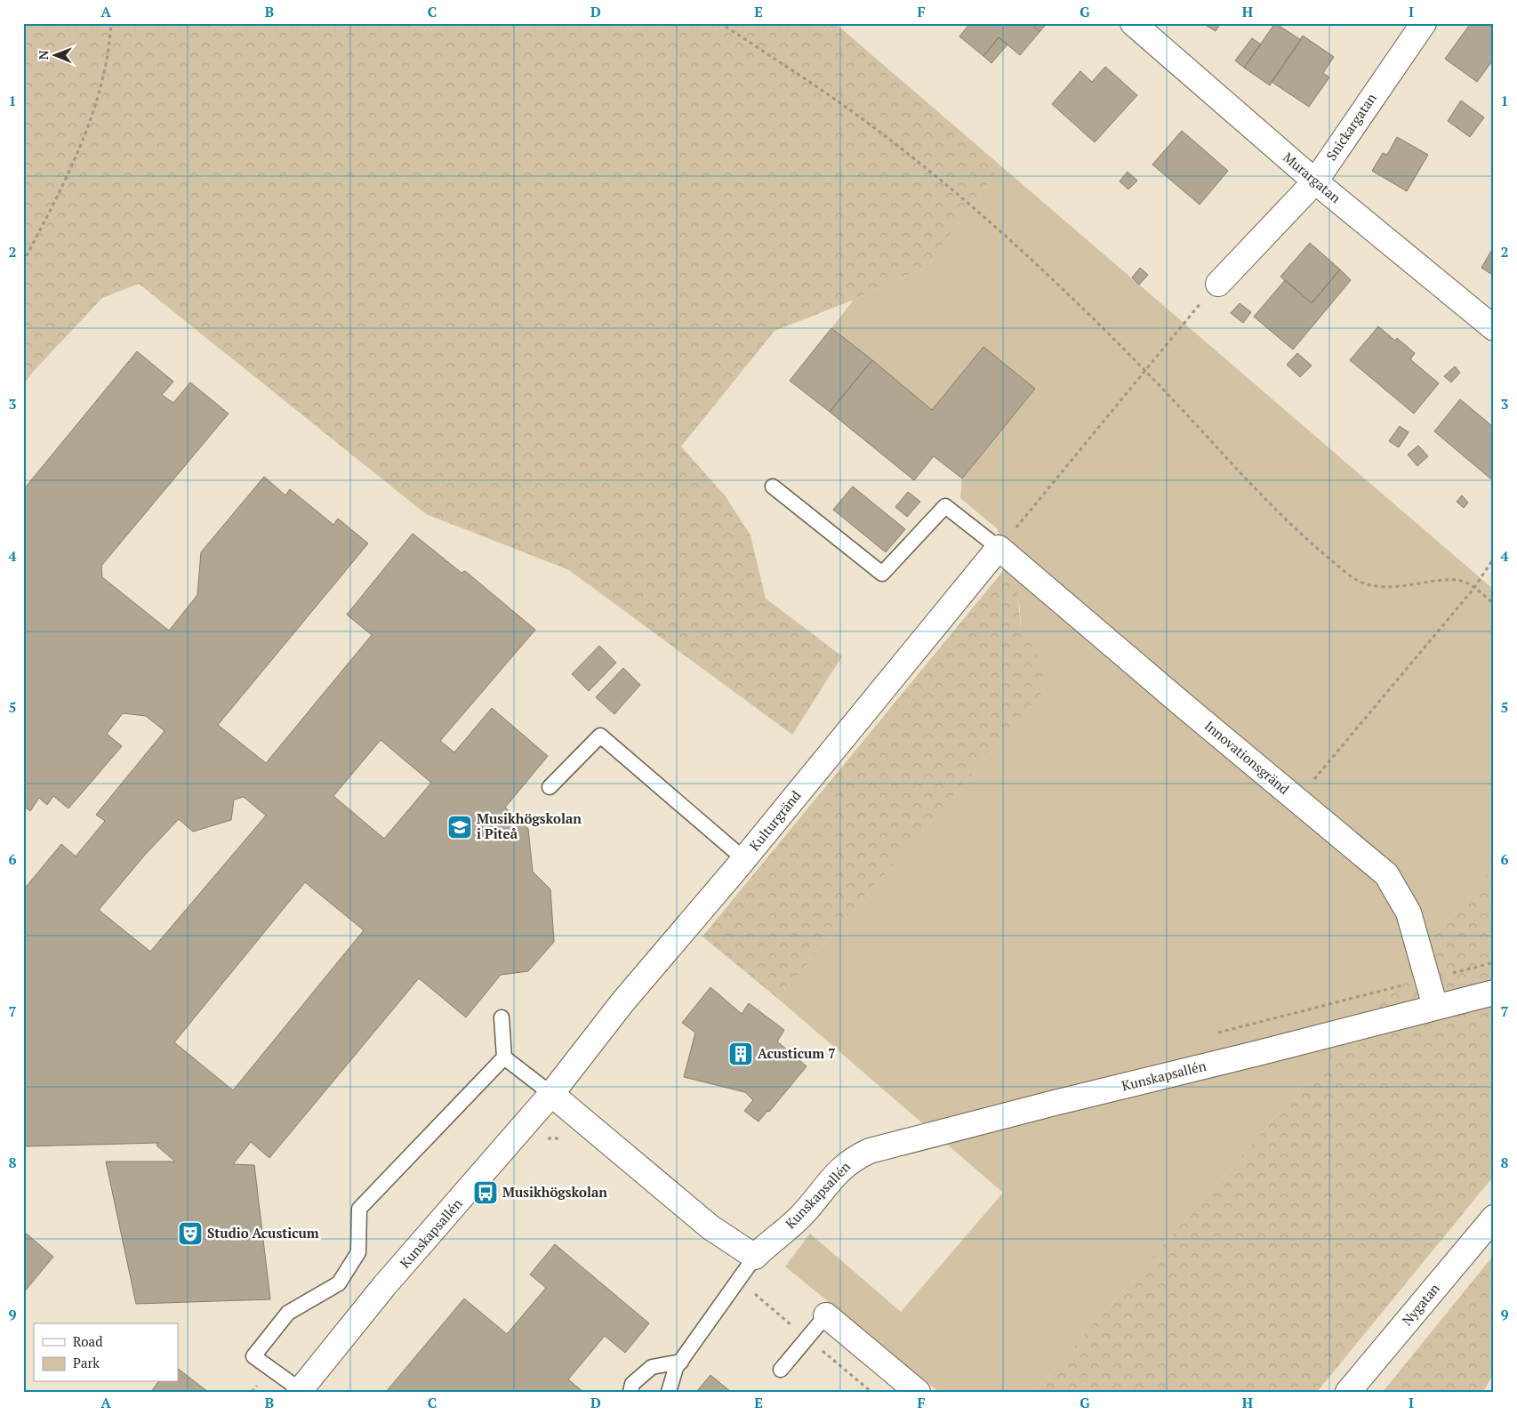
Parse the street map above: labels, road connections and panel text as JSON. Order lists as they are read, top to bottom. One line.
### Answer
{"streets":{"street":["Snickargatan","Murargatan","Innovationsgränd","Kulturgränd","Kunskapsallén","Nygatan"]},"crossings":[["Snickargatan","Murargatan"],["Innovationsgränd","Kulturgränd"],["Innovationsgränd","Kunskapsallén"],["Kulturgränd","Kunskapsallén"]],"places":{"school or university":["Musikhögskolan i Piteå"],"building":["Acusticum 7"],"bus stop":["Musikhögskolan"],"theatre":["Studio Acusticum"]},"legend":["Road","Park"],"north":"left","grid":{"columns":["A","B","C","D","E","F","G","H","I"],"rows":["1","2","3","4","5","6","7","8","9"]}}
